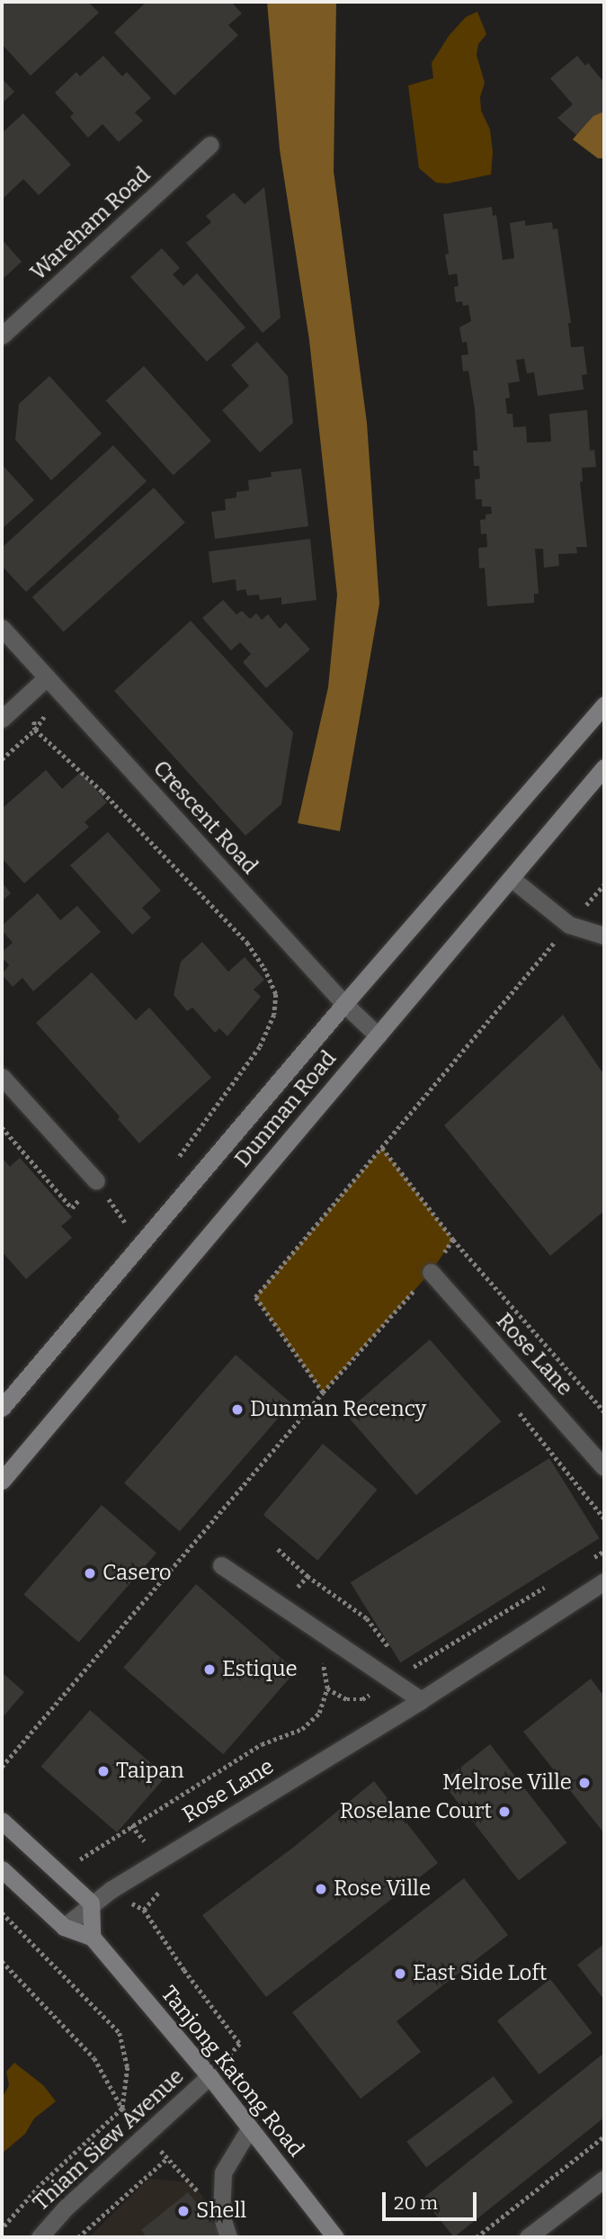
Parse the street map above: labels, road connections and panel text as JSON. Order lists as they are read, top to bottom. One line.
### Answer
{"streets":{"main road":["Dunman Road","Tanjong Katong Road"],"street":["Wareham Road","Crescent Road","Rose Lane","Thiam Siew Avenue"]},"crossings":[["Crescent Road","Dunman Road"],["Tanjong Katong Road","Thiam Siew Avenue"]],"places":["Dunman Recency","Casero","Estique","Taipan","Melrose Ville","Roselane Court","Rose Ville","East Side Loft","Shell"],"scale_bar":"20 m"}
